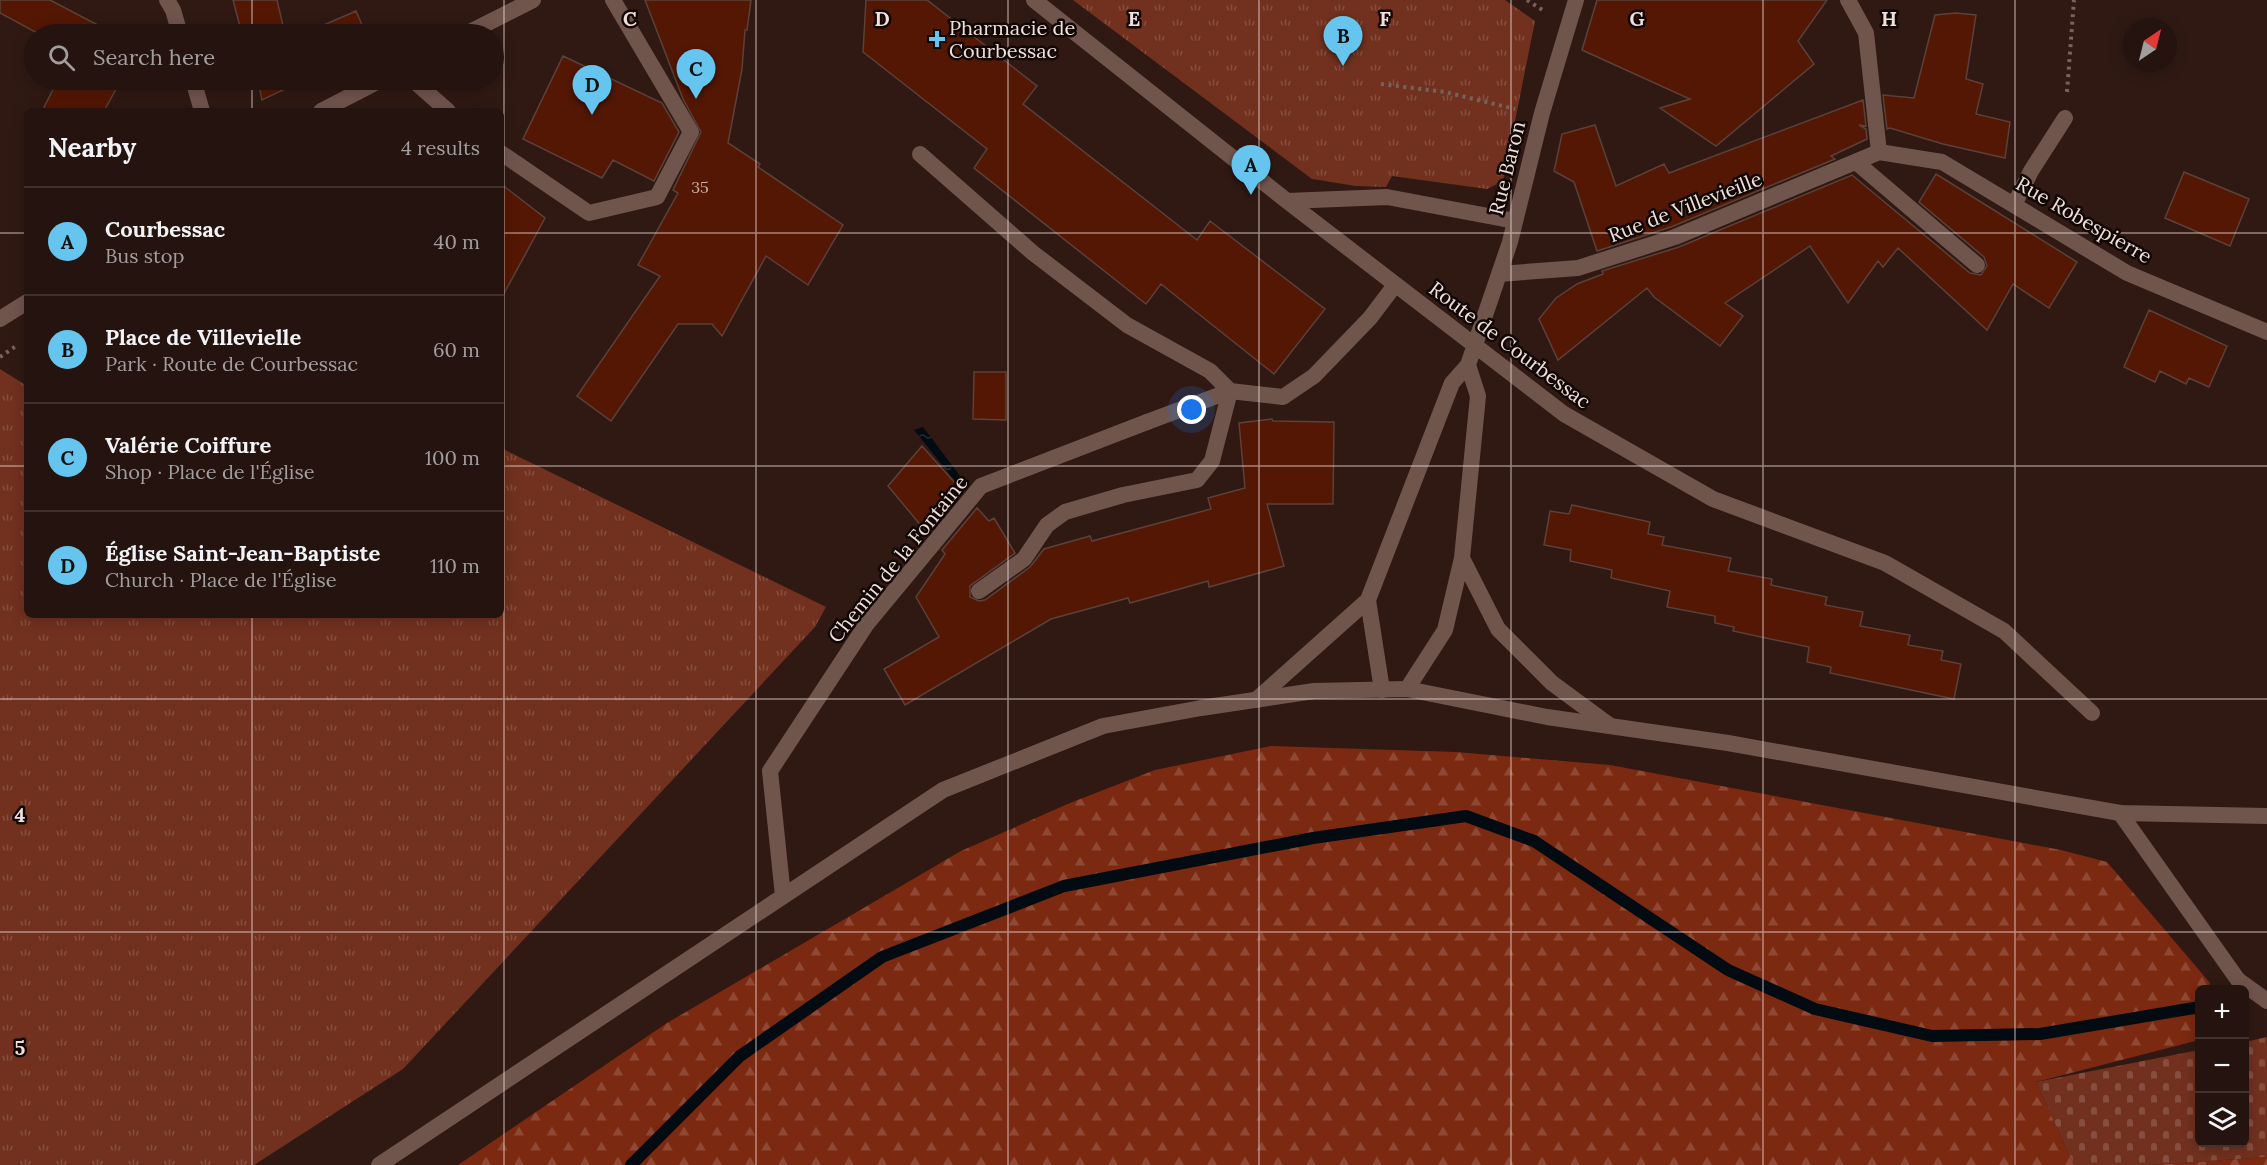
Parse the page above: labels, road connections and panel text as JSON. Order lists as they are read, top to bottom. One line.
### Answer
{"streets":{"street":["Rue Baron","Rue de Villevieille","Rue Robespierre","Route de Courbessac","Chemin de la Fontaine"]},"crossings":[["Rue Baron","Rue de Villevieille"],["Rue Baron","Route de Courbessac"],["Rue de Villevieille","Rue Robespierre"],["Route de Courbessac","Chemin de la Fontaine"]],"places":{"health":["Pharmacie de Courbessac"]},"house_numbers":["35"],"north":"top right","page":{"pins":["B","C","D","A"],"search":"Search here","heading":["Nearby","4 results"],"list":[{"mark":"A","name":"Courbessac","note":"Bus stop","value":"40 m"},{"mark":"B","name":"Place de Villevielle","note":"Park · Route de Courbessac","value":"60 m"},{"mark":"C","name":"Valérie Coiffure","note":"Shop · Place de l'Église","value":"100 m"},{"mark":"D","name":"Église Saint-Jean-Baptiste","note":"Church · Place de l'Église","value":"110 m"}],"map_buttons":["+","−"]},"grid":{"columns":["C","D","E","F","G","H"],"rows":["4","5"]}}
